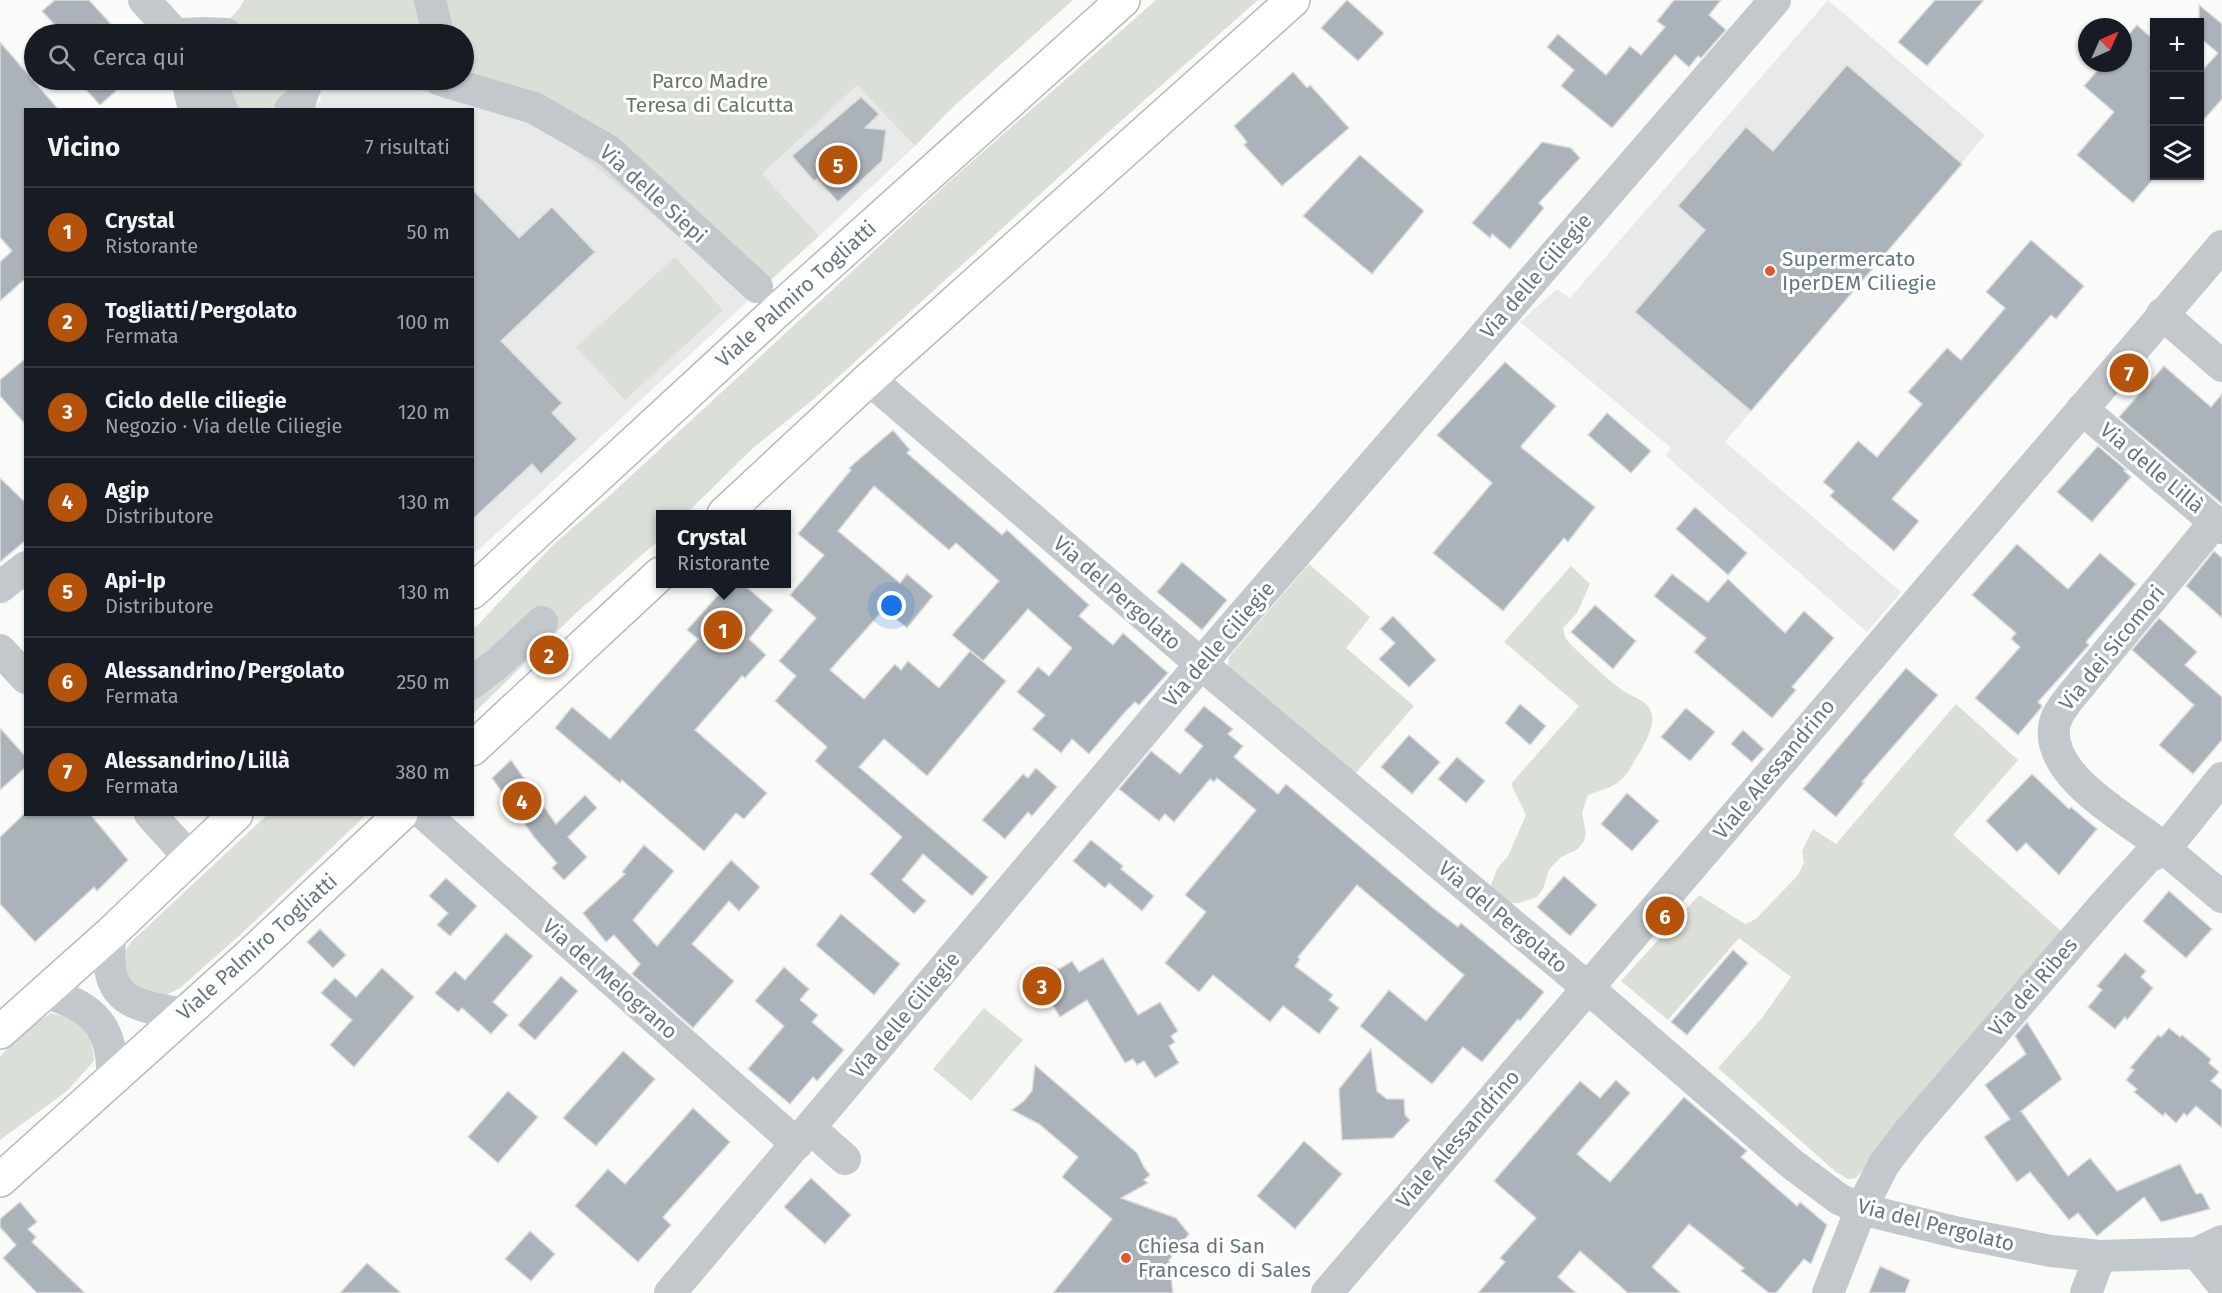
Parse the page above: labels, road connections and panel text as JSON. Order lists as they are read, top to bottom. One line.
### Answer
{"streets":{"main road":["Viale Palmiro Togliatti"],"street":["Via delle Siepi","Via delle Ciliegie","Via delle Lillà","Via del Pergolato","Via dei Sicomori","Viale Alessandrino","Via del Melograno","Via dei Ribes"]},"crossings":[["Via delle Ciliegie","Via del Pergolato"],["Via delle Ciliegie","Via del Melograno"],["Via delle Lillà","Via dei Sicomori"],["Via delle Lillà","Viale Alessandrino"],["Via del Pergolato","Viale Alessandrino"],["Via del Pergolato","Via dei Ribes"],["Via dei Sicomori","Via dei Ribes"]],"parks":["Parco Madre Teresa di Calcutta"],"places":["Supermercato IperDEM Ciliegie","Chiesa di San Francesco di Sales"],"north":"top right","page":{"map_buttons":["+","−"],"search":"Cerca qui","heading":["Vicino","7 risultati"],"pins":["5","7","1","2","4","6","3"],"list":[{"mark":"1","name":"Crystal","note":"Ristorante","value":"50 m"},{"mark":"2","name":"Togliatti/Pergolato","note":"Fermata","value":"100 m"},{"mark":"3","name":"Ciclo delle ciliegie","note":"Negozio · Via delle Ciliegie","value":"120 m"},{"mark":"4","name":"Agip","note":"Distributore","value":"130 m"},{"mark":"5","name":"Api-Ip","note":"Distributore","value":"130 m"},{"mark":"6","name":"Alessandrino/Pergolato","note":"Fermata","value":"250 m"},{"mark":"7","name":"Alessandrino/Lillà","note":"Fermata","value":"380 m"}],"popup":["Crystal","Ristorante"]}}
